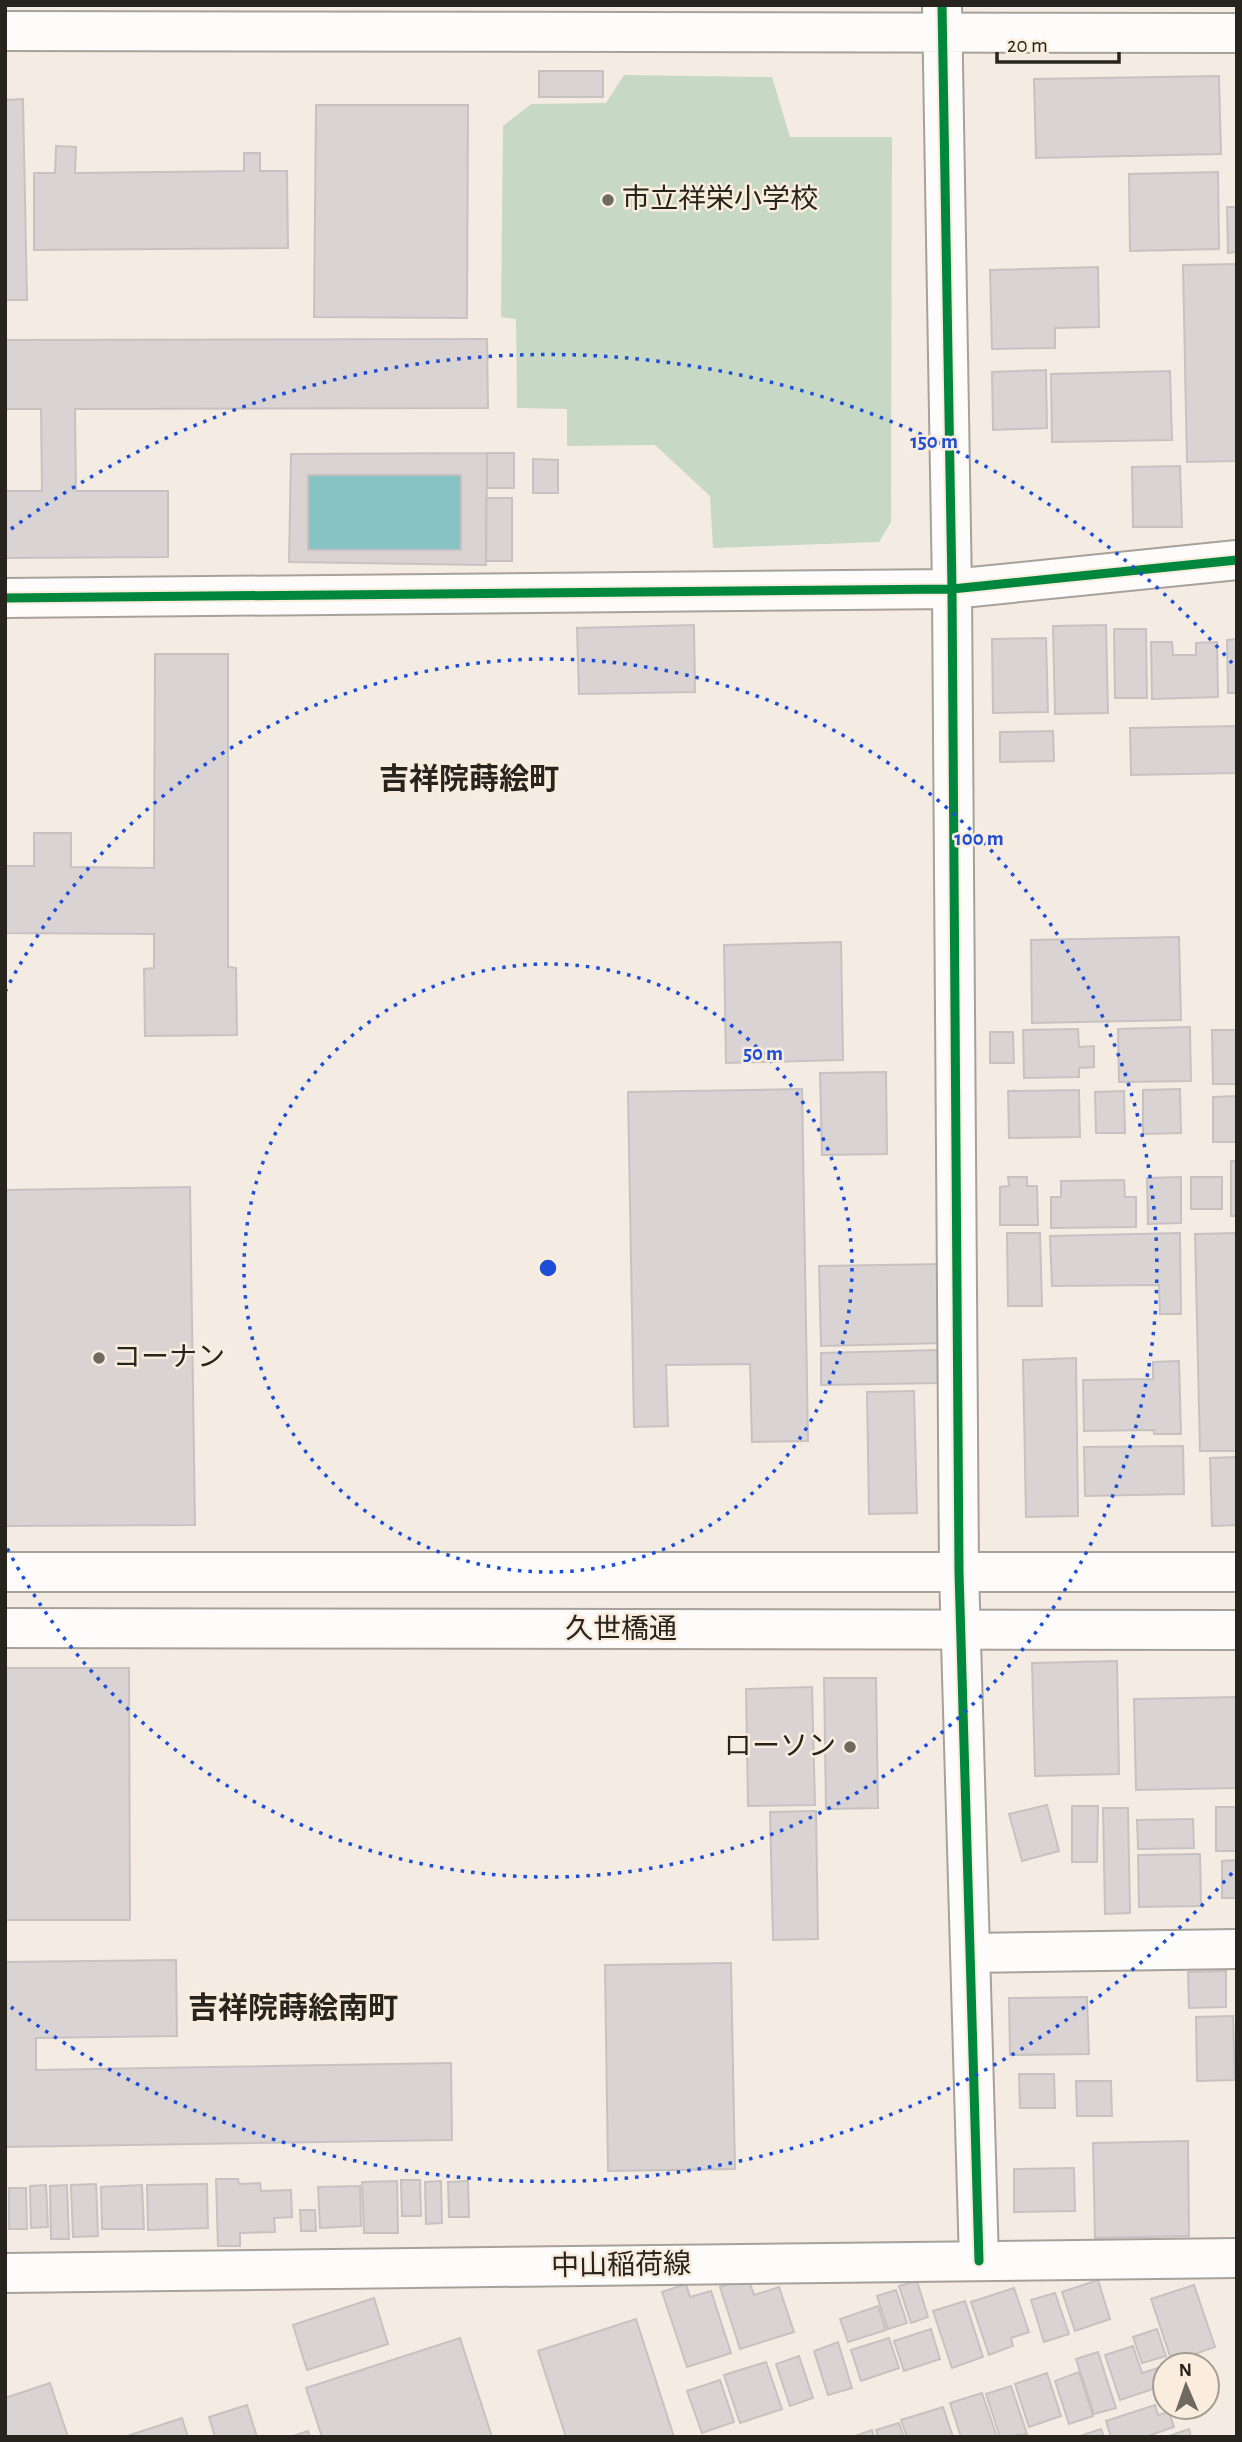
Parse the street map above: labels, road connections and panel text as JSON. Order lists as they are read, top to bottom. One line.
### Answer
{"streets":{"street":["久世橋通","中山稲荷線"]},"districts":["吉祥院蒔絵町","吉祥院蒔絵南町"],"places":["市立祥栄小学校","コーナン","ローソン"],"scale_bar":"20 m","north":"top","rings":["150 m","100 m","50 m"]}
